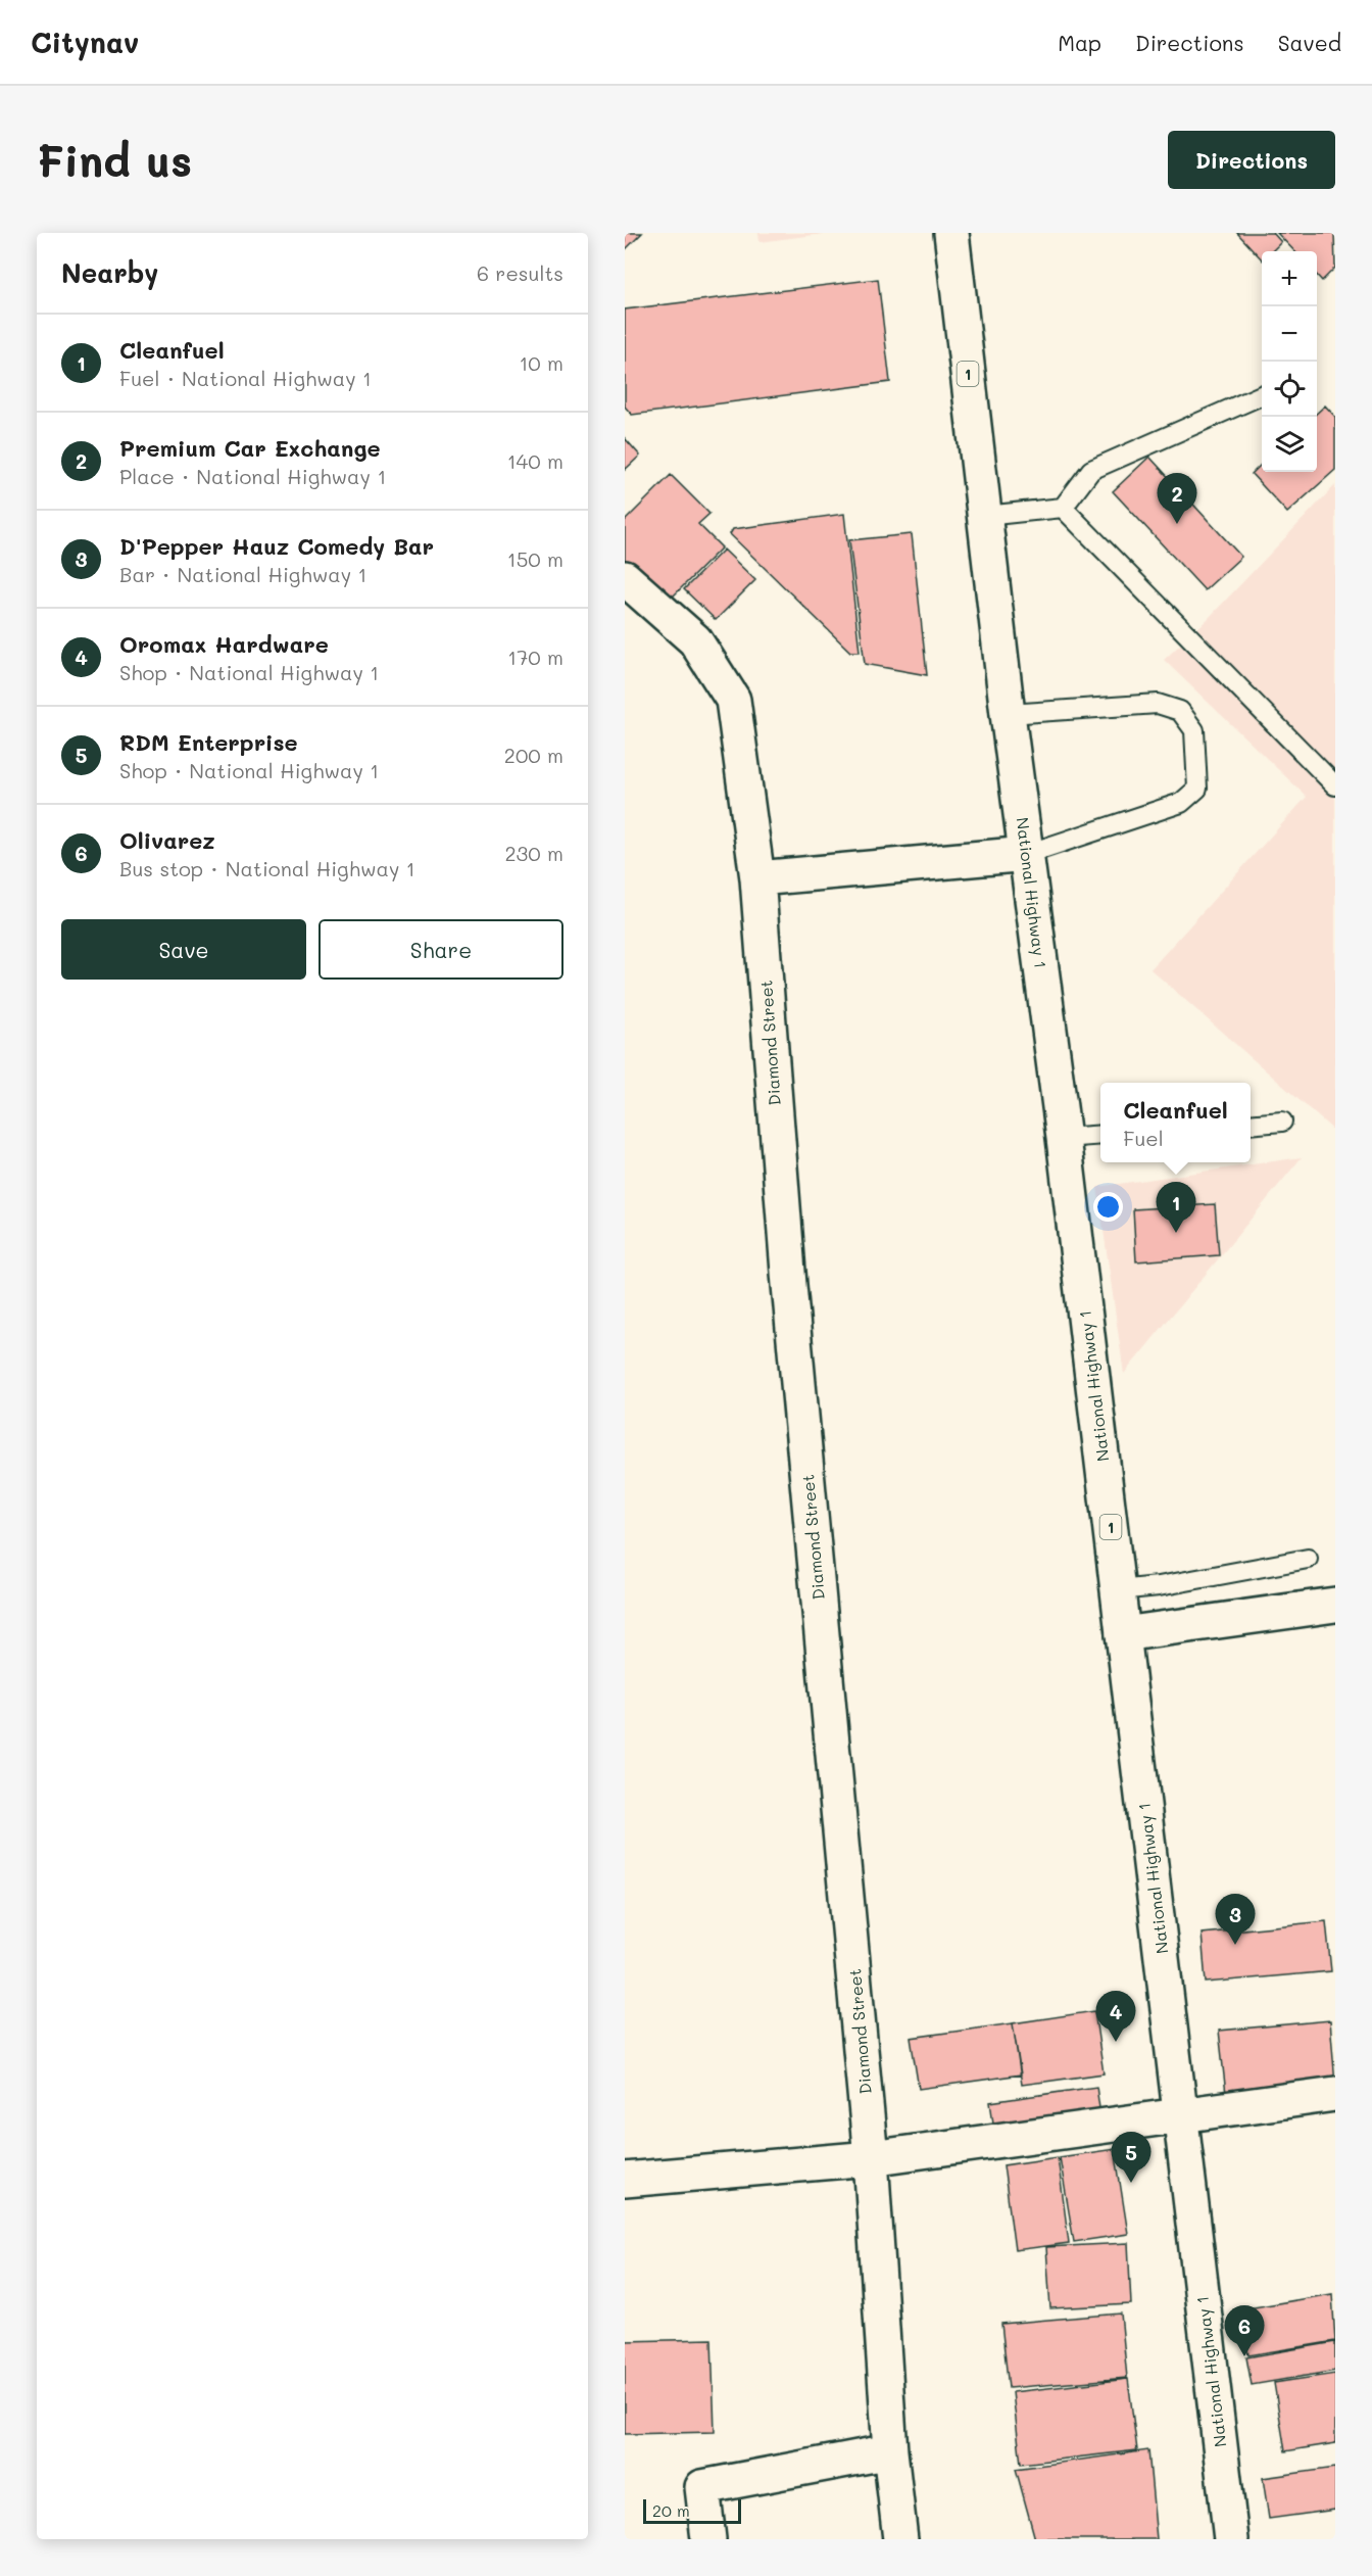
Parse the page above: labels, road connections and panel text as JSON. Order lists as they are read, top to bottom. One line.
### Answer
{"streets":{"main road":["1","National Highway 1","Diamond Street"]},"scale_bar":"20 m","page":{"header":"Citynav","nav":["Map","Directions","Saved"],"buttons":["Directions",["Save","Share"]],"title":"Find us","heading":["Nearby","6 results"],"map_buttons":["+","−"],"list":[{"mark":"1","name":"Cleanfuel","note":"Fuel · National Highway 1","value":"10 m"},{"mark":"2","name":"Premium Car Exchange","note":"Place · National Highway 1","value":"140 m"},{"mark":"3","name":"D'Pepper Hauz Comedy Bar","note":"Bar · National Highway 1","value":"150 m"},{"mark":"4","name":"Oromax Hardware","note":"Shop · National Highway 1","value":"170 m"},{"mark":"5","name":"RDM Enterprise","note":"Shop · National Highway 1","value":"200 m"},{"mark":"6","name":"Olivarez","note":"Bus stop · National Highway 1","value":"230 m"}],"pins":["2","1","3","4","5","6"],"popup":["Cleanfuel","Fuel"],"scale":"20 m"}}
